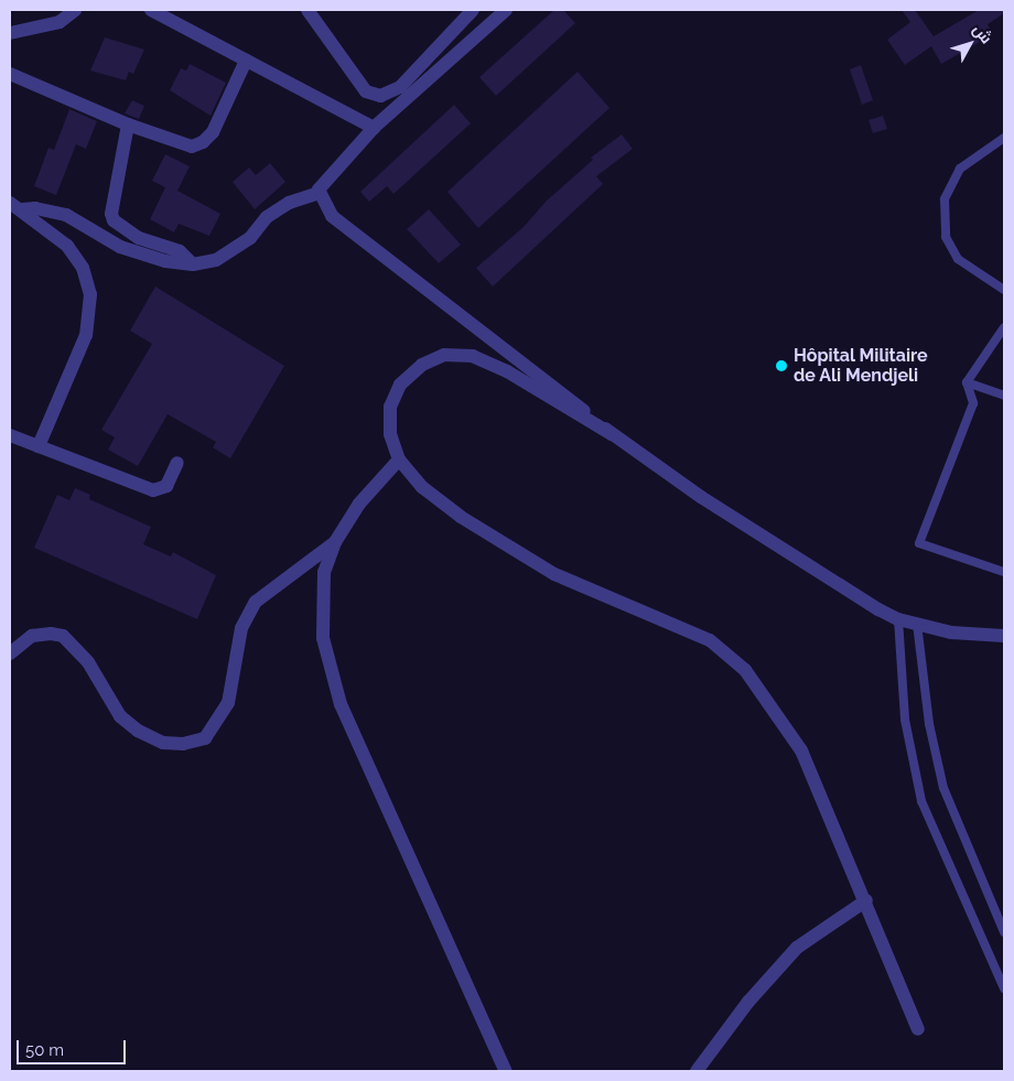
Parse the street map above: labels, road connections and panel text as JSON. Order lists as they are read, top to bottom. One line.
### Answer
{"places":["Hôpital Militaire de Ali Mendjeli"],"scale_bar":"50 m","north":"top right"}
